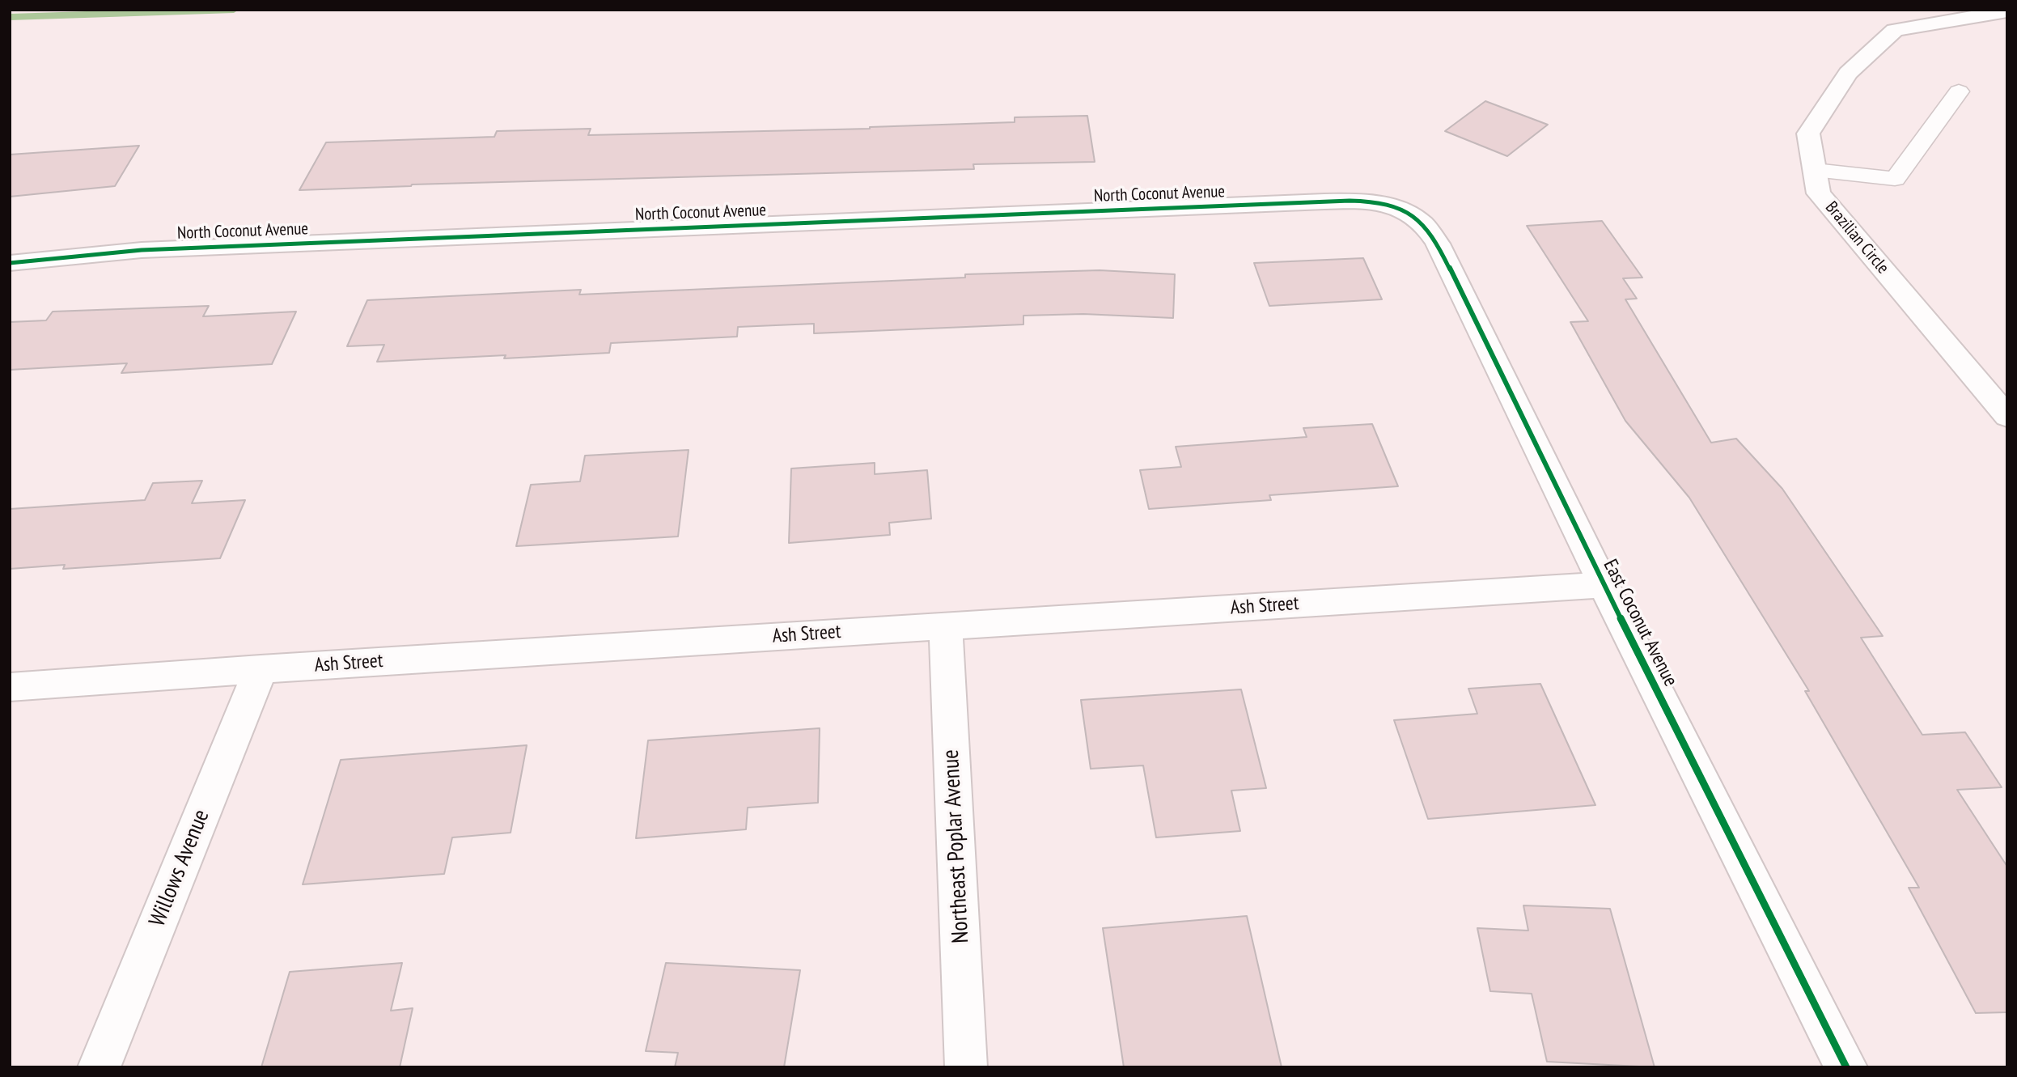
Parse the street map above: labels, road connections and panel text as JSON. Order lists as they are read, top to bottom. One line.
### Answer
{"streets":{"street":["North Coconut Avenue","Brazilian Circle","Ash Street","East Coconut Avenue","Northeast Poplar Avenue","Willows Avenue"]},"crossings":[["North Coconut Avenue","East Coconut Avenue"],["Ash Street","East Coconut Avenue"],["Ash Street","Northeast Poplar Avenue"],["Ash Street","Willows Avenue"]]}
